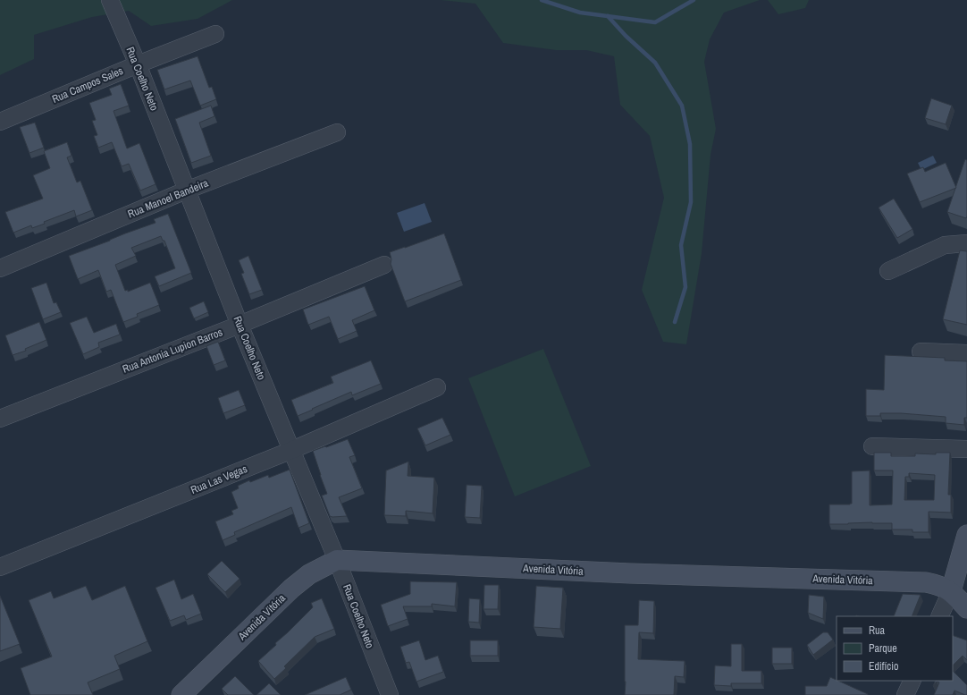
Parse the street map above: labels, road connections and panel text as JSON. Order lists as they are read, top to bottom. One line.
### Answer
{"streets":{"street":["Rua Coelho Neto","Rua Campos Sales","Rua Manoel Bandeira","Rua Antonia Lupion Barros","Rua Las Vegas","Avenida Vitória"]},"crossings":[["Rua Coelho Neto","Rua Campos Sales"],["Rua Coelho Neto","Rua Manoel Bandeira"],["Rua Coelho Neto","Rua Antonia Lupion Barros"],["Rua Coelho Neto","Rua Las Vegas"],["Rua Coelho Neto","Avenida Vitória"]],"legend":["Rua","Parque","Edifício"]}
